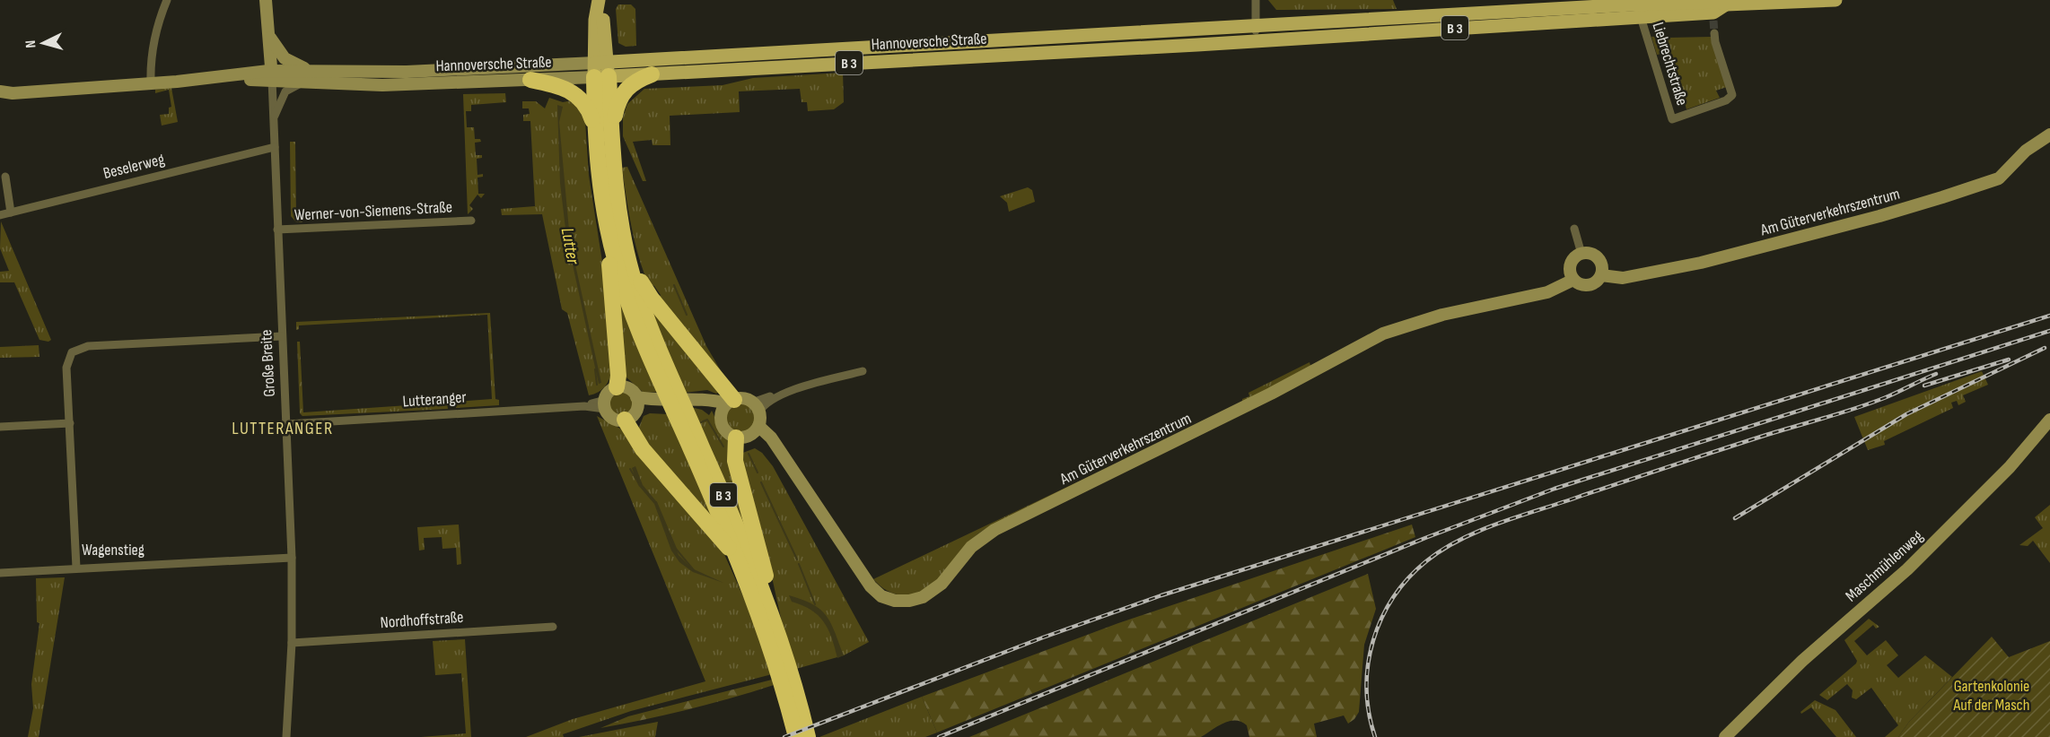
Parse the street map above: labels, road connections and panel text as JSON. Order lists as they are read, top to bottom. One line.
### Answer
{"streets":{"highway":["B 3"],"main road":["Hannoversche Straße"],"street":["Liebrechtstraße","Beselerweg","Werner-von-Siemens-Straße","Am Güterverkehrszentrum","Große Breite","Lutteranger","Wagenstieg","Maschmühlenweg","Nordhoffstraße"]},"crossings":[["B 3","Hannoversche Straße"],["B 3","Liebrechtstraße"],["Hannoversche Straße","Liebrechtstraße"],["Hannoversche Straße","Große Breite"],["Beselerweg","Große Breite"],["Werner-von-Siemens-Straße","Große Breite"],["Große Breite","Lutteranger"],["Große Breite","Wagenstieg"],["Große Breite","Nordhoffstraße"]],"districts":["LUTTERANGER"],"water":["Lutter"],"parks":["Gartenkolonie Auf der Masch"],"north":"left"}
